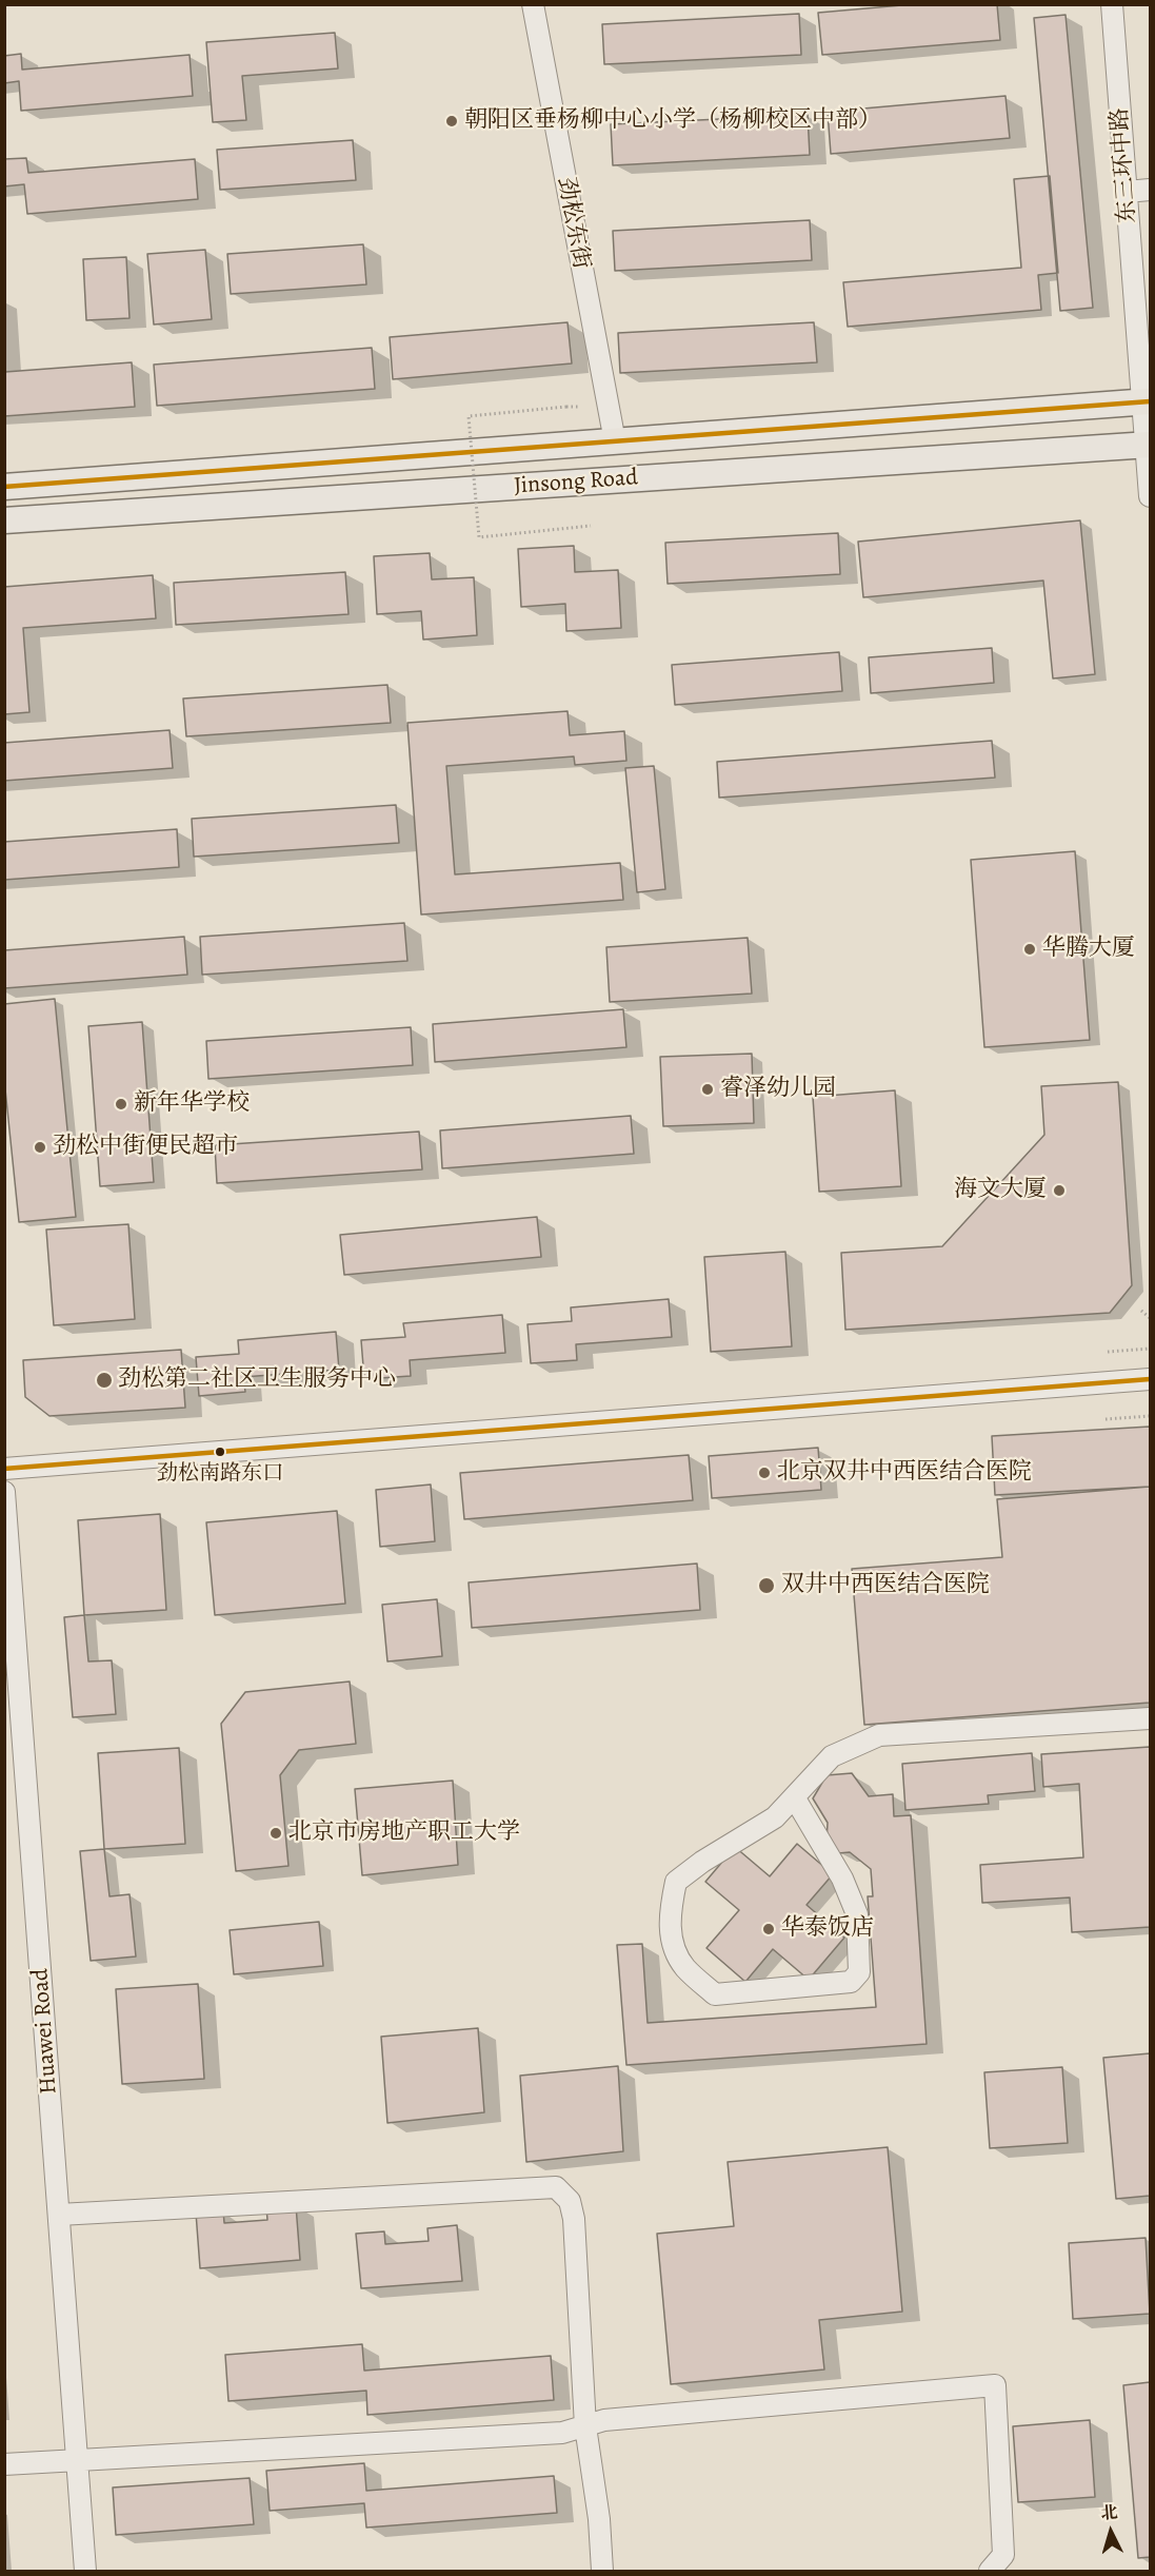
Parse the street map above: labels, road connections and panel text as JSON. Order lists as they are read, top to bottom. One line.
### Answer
{"streets":{"main road":["Jinsong Road"],"street":["东三环中路","劲松东街","Huawei Road"]},"crossings":[["东三环中路","Jinsong Road"],["劲松东街","Jinsong Road"]],"places":["朝阳区垂杨柳中心小学（杨柳校区中部）","华腾大厦","睿泽幼儿园","新年华学校","劲松中街便民超市","海文大厦","劲松第二社区卫生服务中心","劲松南路东口","北京双井中西医结合医院","双井中西医结合医院","北京市房地产职工大学","华泰饭店"],"north":"top"}
